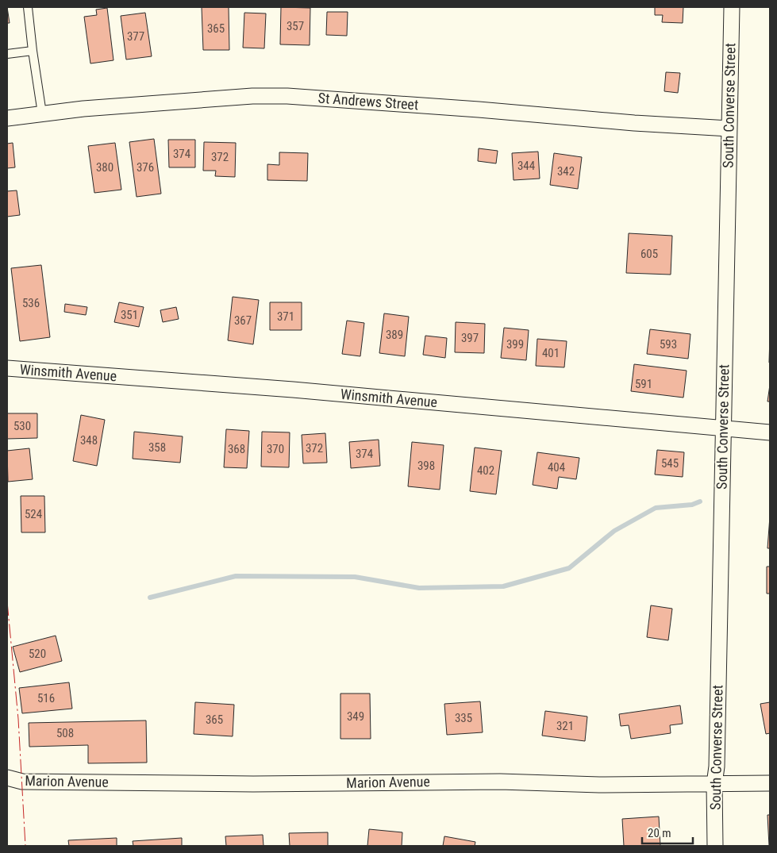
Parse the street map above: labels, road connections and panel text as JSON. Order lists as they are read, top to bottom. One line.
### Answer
{"streets":{"street":["St Andrews Street","South Converse Street","Winsmith Avenue","Marion Avenue"]},"crossings":[["St Andrews Street","South Converse Street"],["South Converse Street","Winsmith Avenue"],["South Converse Street","Marion Avenue"]],"house_numbers":["357","365","377","374","372","344","380","376","342","605","536","351","371","367","389","397","399","593","401","591","530","348","358","372","368","370","374","545","398","404","402","524","520","516","349","335","365","321","508"],"scale_bar":"20 m"}
